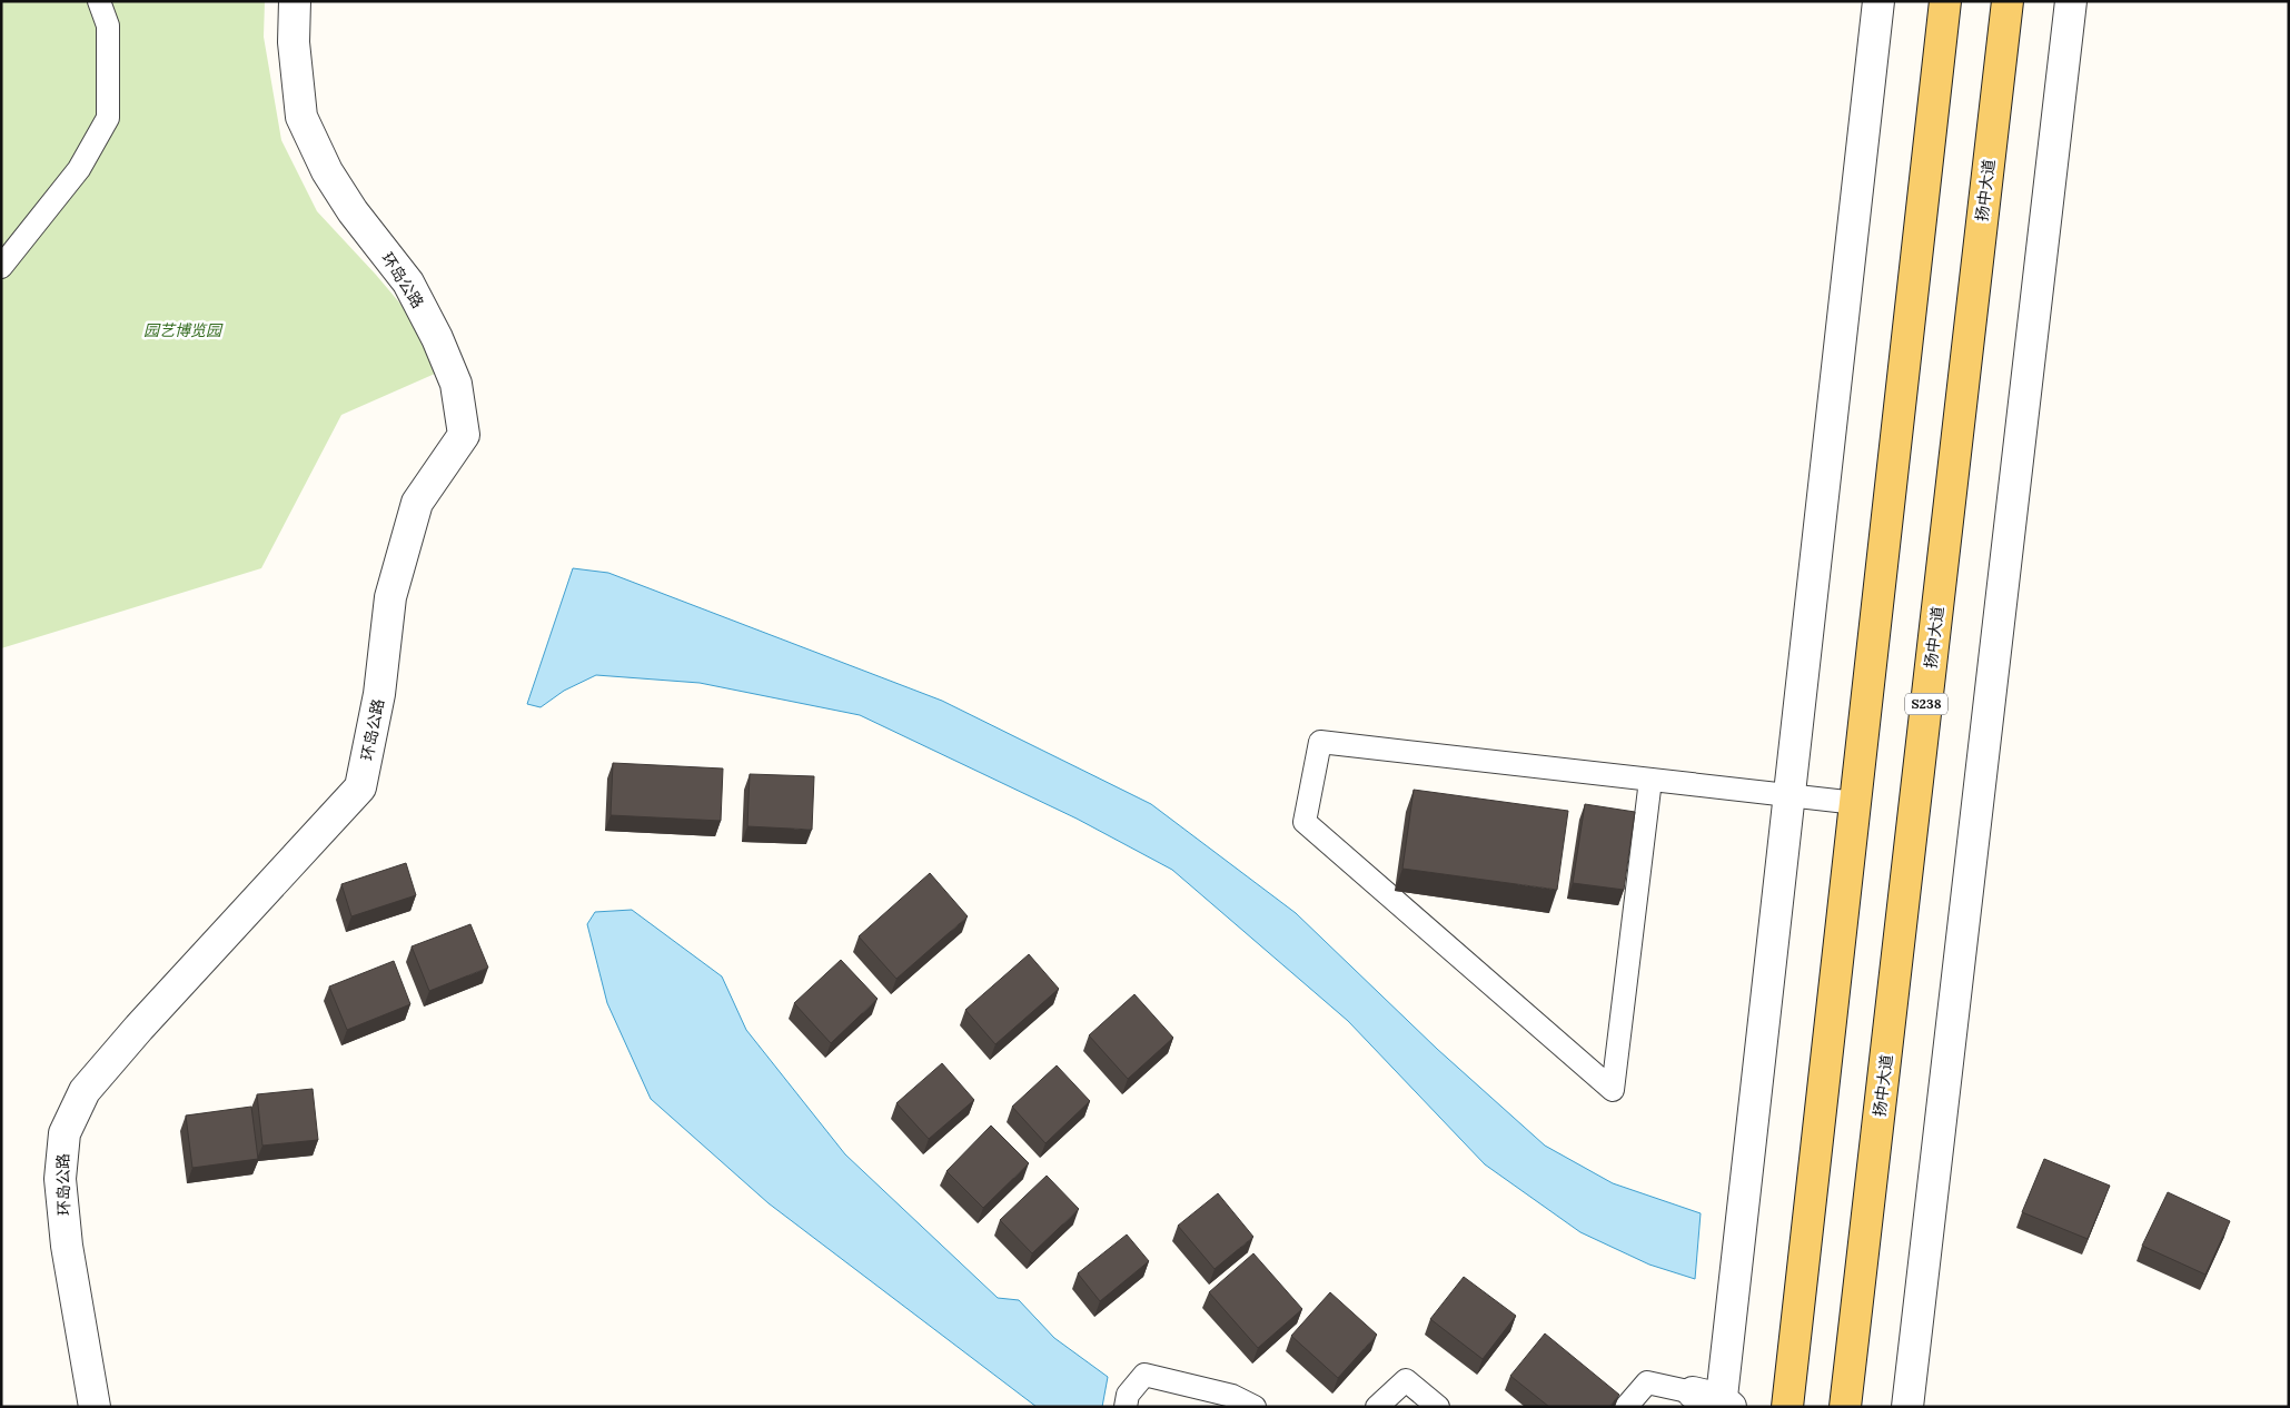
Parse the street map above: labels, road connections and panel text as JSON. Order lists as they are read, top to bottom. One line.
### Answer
{"streets":{"main road":["扬中大道","S238"],"street":["环岛公路"]},"parks":["园艺博览园"]}
